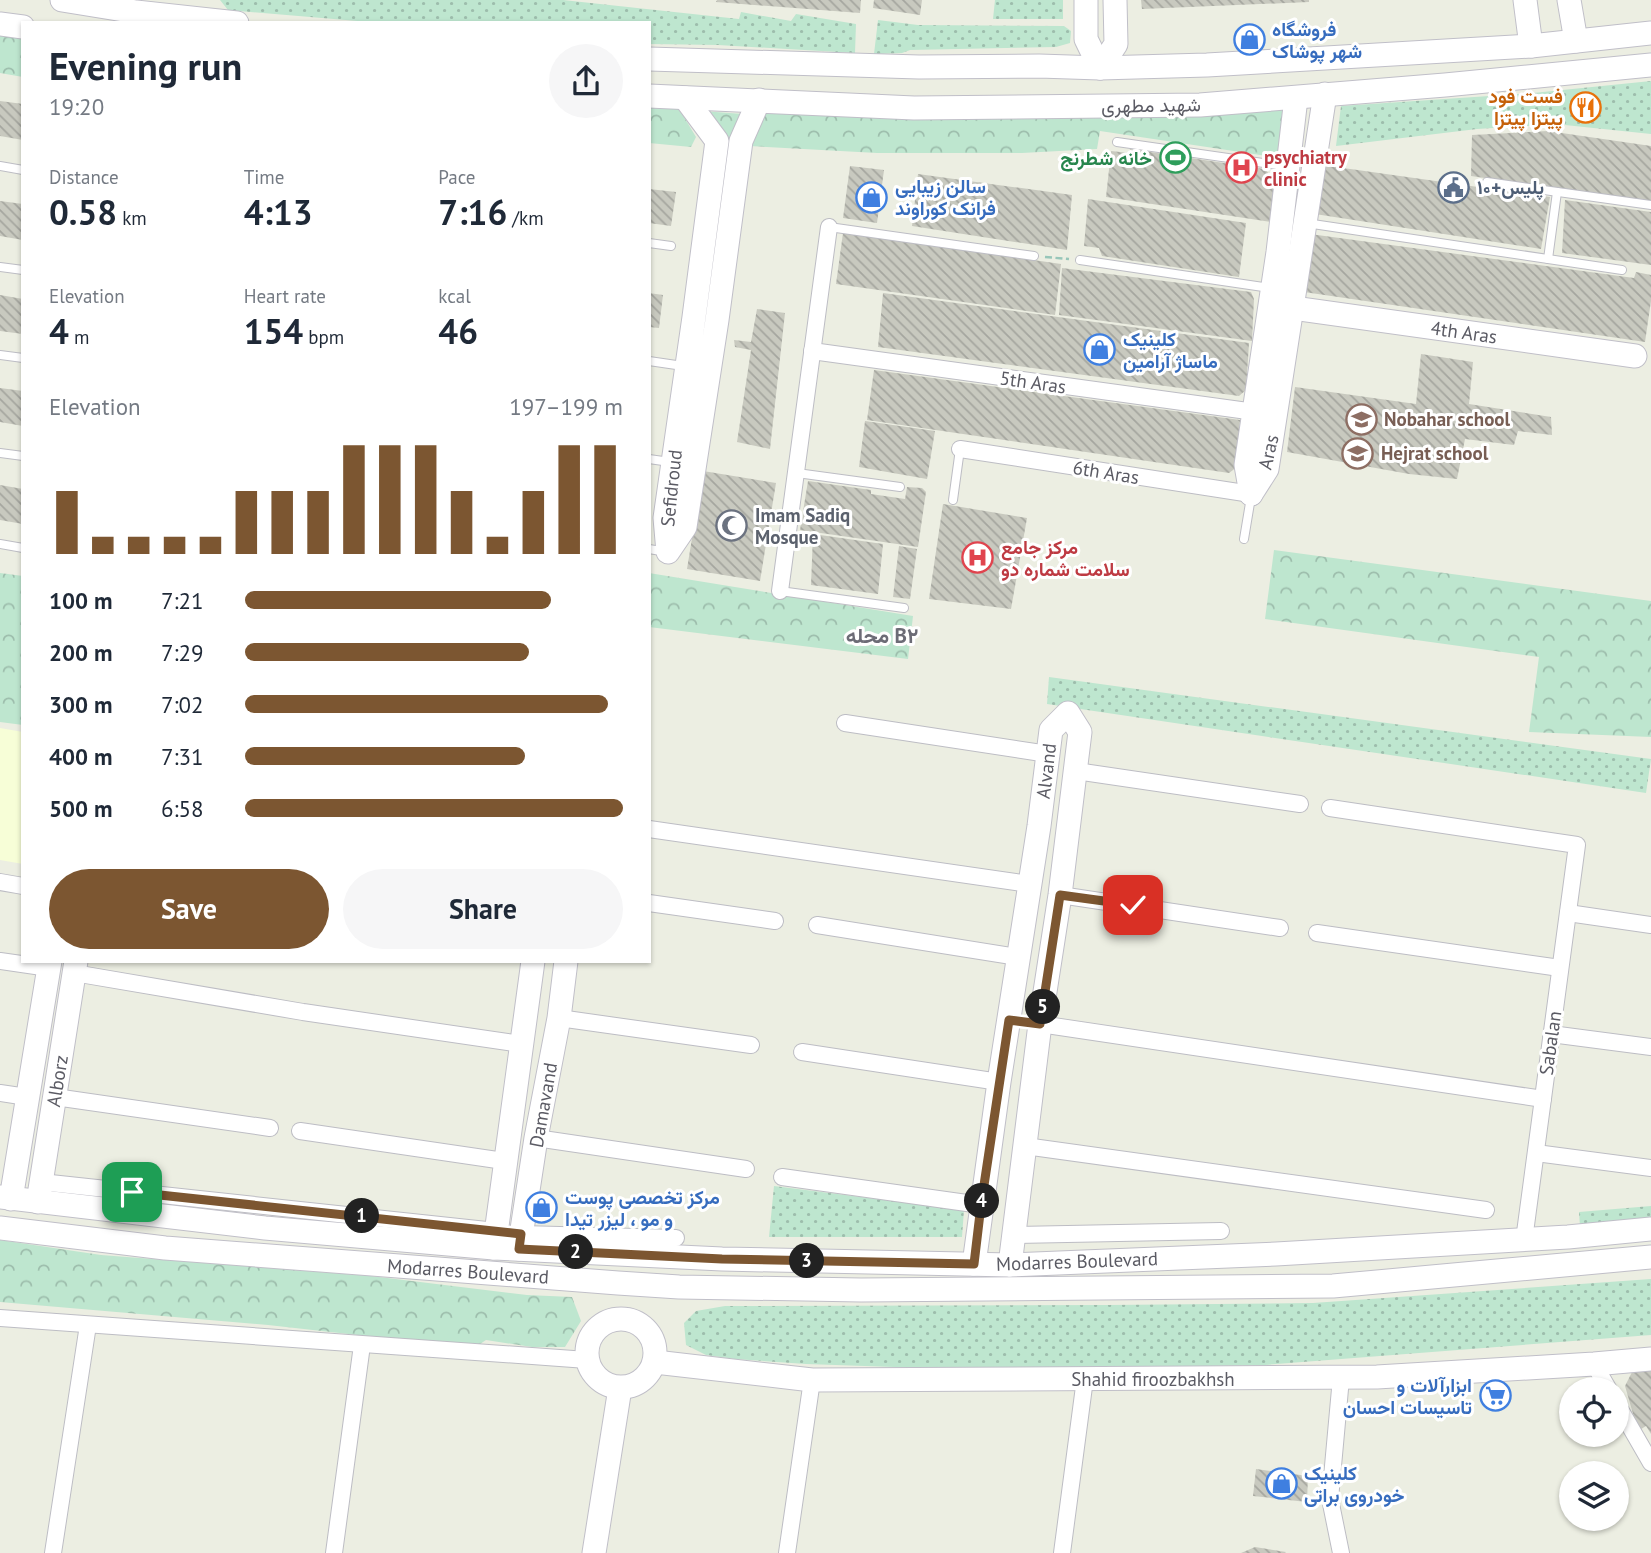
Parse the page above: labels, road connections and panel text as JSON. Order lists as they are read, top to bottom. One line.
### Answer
{"streets":{"main road":["شهید مطهری","4th Aras","Aras","Sefidroud","Alvand","Alborz","Damavand","Modarres Boulevard","Shahid firoozbakhsh"],"street":["5th Aras","6th Aras","Sabalan"]},"crossings":[["شهید مطهری","Aras"],["شهید مطهری","Sefidroud"],["4th Aras","Aras"],["5th Aras","Aras"],["Aras","6th Aras"],["Alvand","Modarres Boulevard"],["Sabalan","Modarres Boulevard"],["Alborz","Modarres Boulevard"],["Damavand","Modarres Boulevard"]],"districts":["محله B۲"],"places":{"shop":["فروشگاه شهر پوشاک","سالن زیبایی فرانک کوراوند","کلینیک ماساژ آرامین","مرکز تخصصی پوست و مو ، لیزر تیدا","کلینیک خودروی براتی"],"restaurant":["فست فود پیتزا پیتزا"],"sports":["خانه شطرنج"],"hospital":["psychiatry clinic","مرکز جامع سلامت شماره دو"],"public building":["پلیس+۱۰"],"school or university":["Nobahar school","Hejrat school"],"mosque":["Imam Sadiq Mosque"],"supermarket":["ابزارآلات و تاسیسات احسان"]},"page":{"heading":["Evening run","19:20"],"stats":[["Distance","0.58 km"],["Time","4:13"],["Pace","7:16 /km"],["Elevation","4 m"],["Heart rate","154 bpm"],["kcal","46"]],"chart":["Elevation","197–199 m"],"list":[{"name":"100 m","note":"7:21"},{"name":"200 m","note":"7:29"},{"name":"300 m","note":"7:02"},{"name":"400 m","note":"7:31"},{"name":"500 m","note":"6:58"}],"buttons":["Save","Share"],"pins":["5","4","1","2","3"]}}
